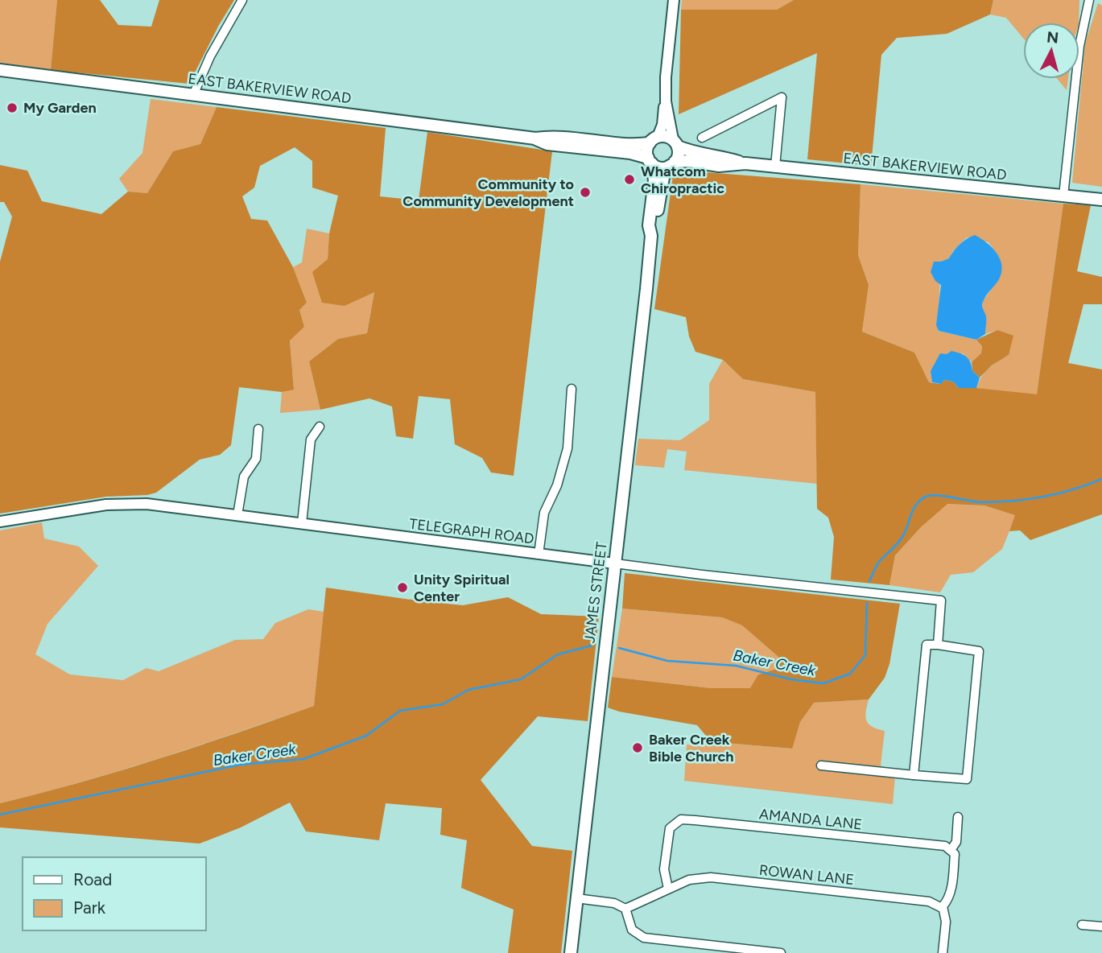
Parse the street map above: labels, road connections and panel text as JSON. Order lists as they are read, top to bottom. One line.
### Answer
{"streets":{"main road":["EAST BAKERVIEW ROAD","JAMES STREET"],"street":["TELEGRAPH ROAD","AMANDA LANE","ROWAN LANE"]},"crossings":[["EAST BAKERVIEW ROAD","JAMES STREET"],["TELEGRAPH ROAD","JAMES STREET"],["AMANDA LANE","ROWAN LANE"]],"water":["Baker Creek"],"places":["My Garden","Whatcom Chiropractic","Community to Community Development","Unity Spiritual Center","Baker Creek Bible Church"],"legend":["Road","Park"],"north":"top"}
